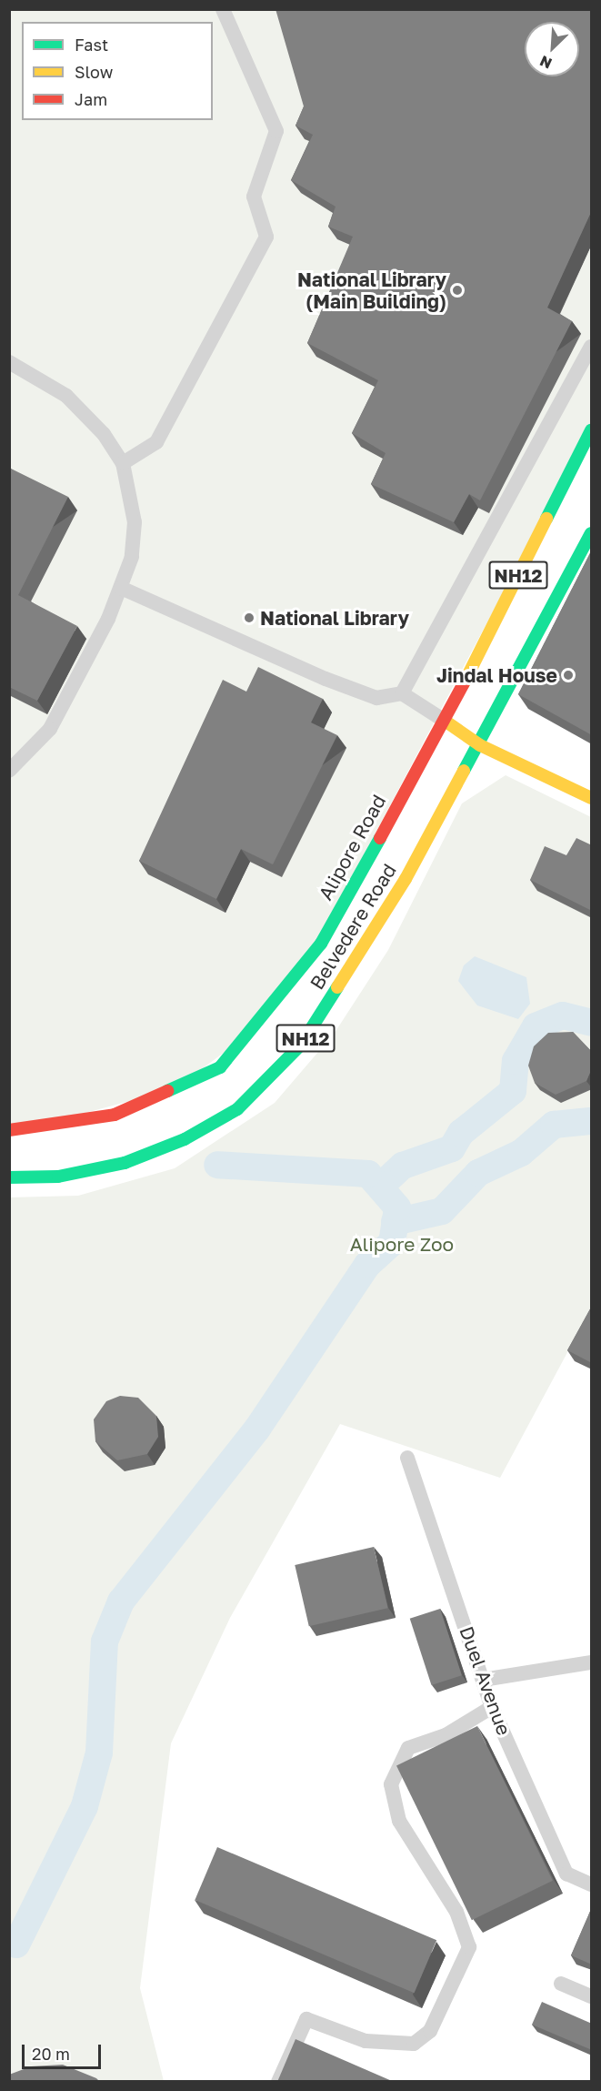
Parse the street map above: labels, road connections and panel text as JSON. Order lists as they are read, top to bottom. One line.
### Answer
{"streets":{"main road":["NH12","Alipore Road","Belvedere Road"],"lane":["Duel Avenue"]},"parks":["Alipore Zoo"],"places":["National Library (Main Building)","National Library","Jindal House"],"legend":["Fast","Slow","Jam"],"scale_bar":"20 m","north":"bottom left"}
